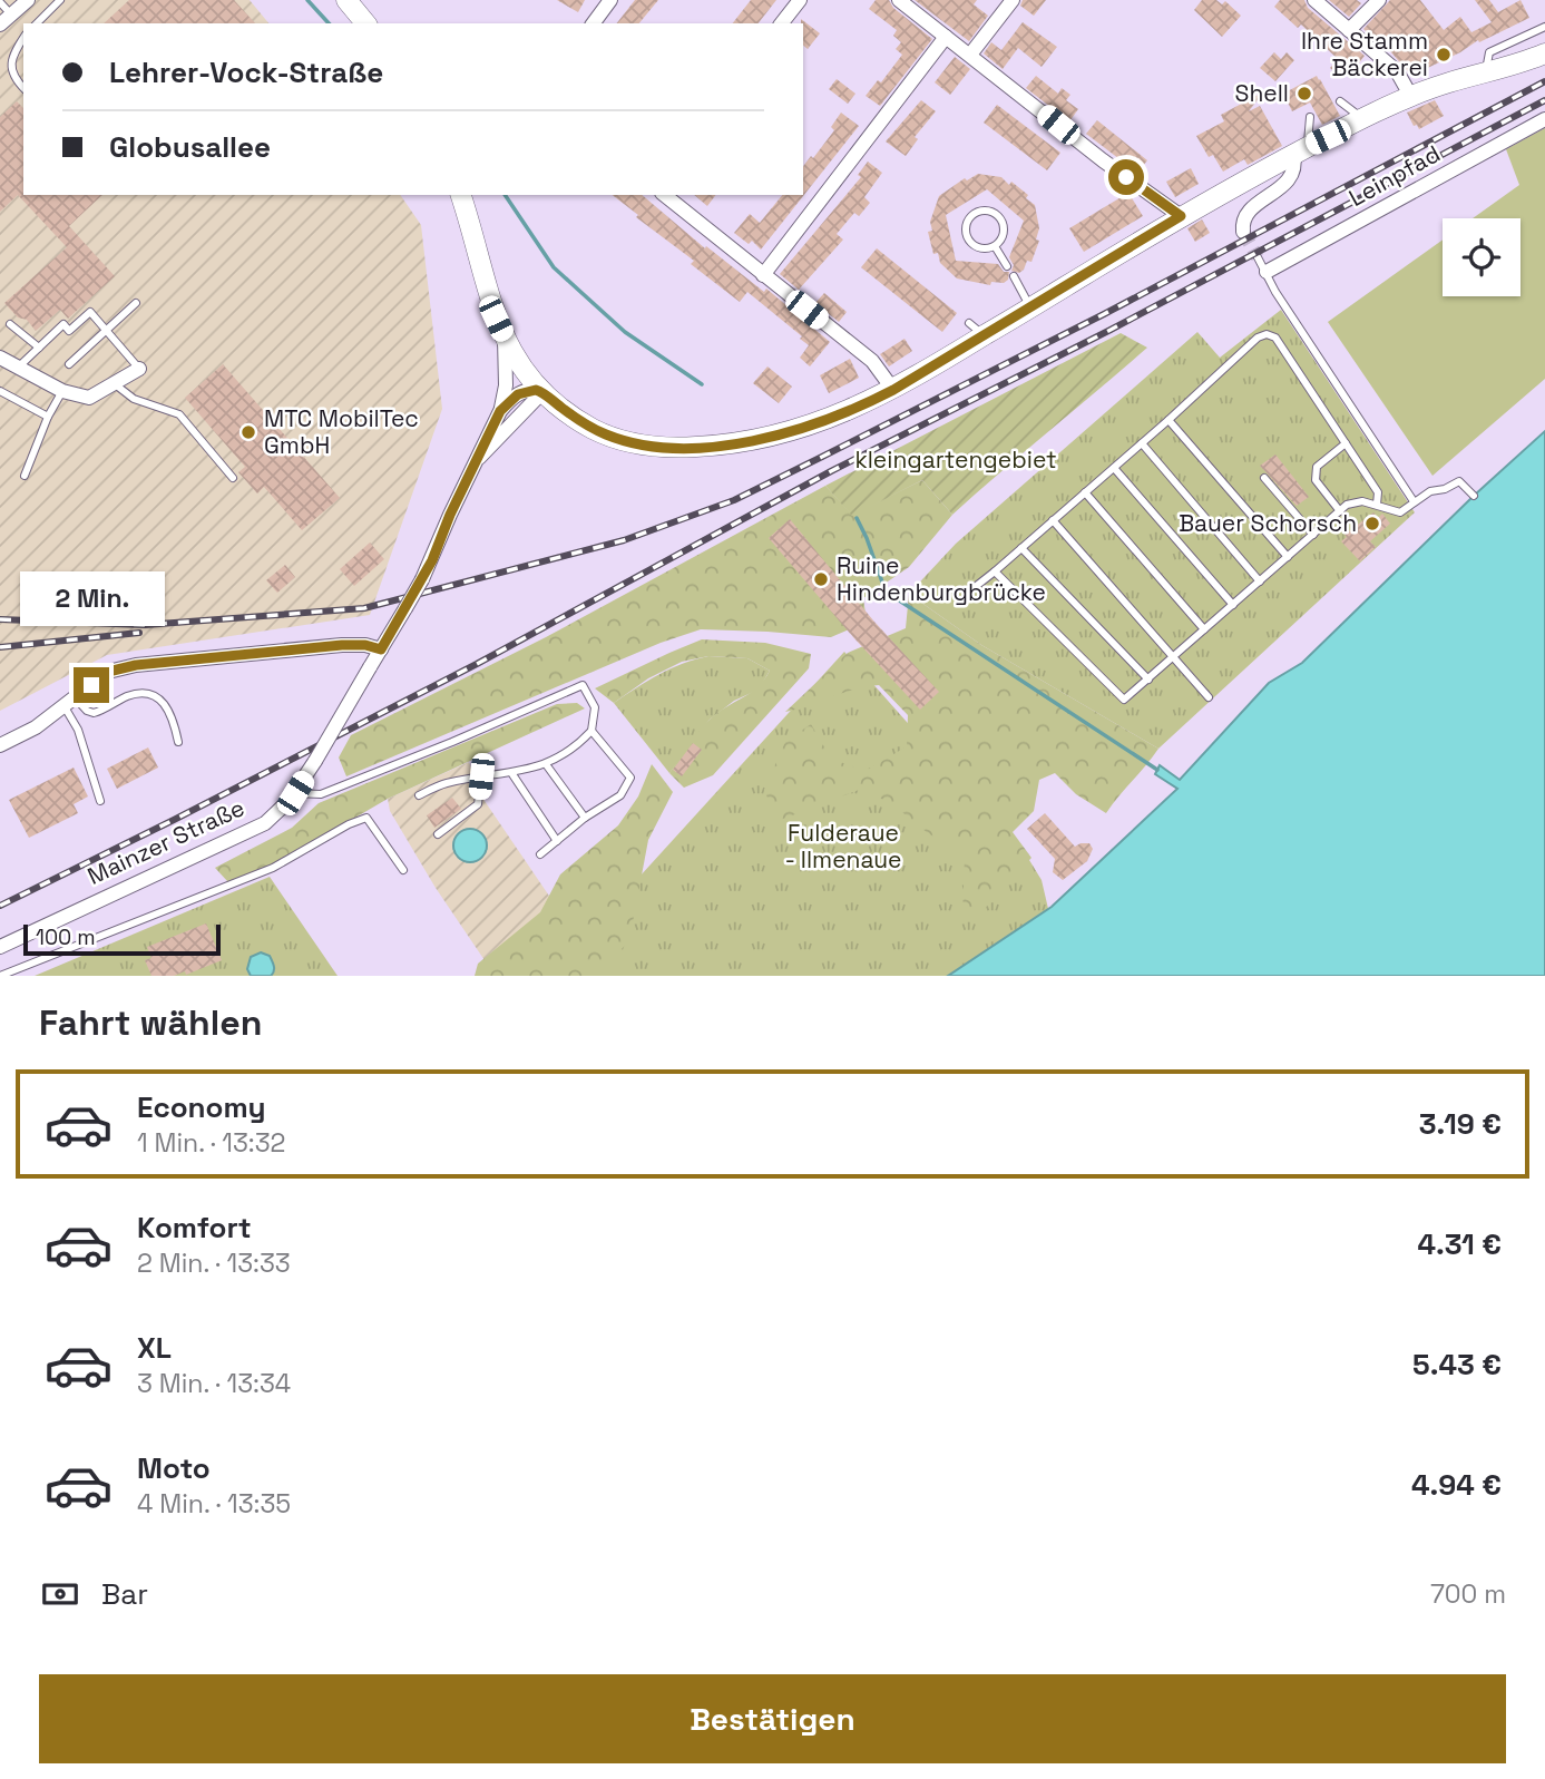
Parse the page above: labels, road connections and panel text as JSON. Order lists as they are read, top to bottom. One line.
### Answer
{"streets":{"street":["Leinpfad","Mainzer Straße"]},"parks":["kleingartengebiet","Fulderaue - Ilmenaue"],"places":["Ihre Stamm Bäckerei","Shell","MTC MobilTec GmbH","Bauer Schorsch","Ruine Hindenburgbrücke"],"scale_bar":"100 m","page":{"banner":["Lehrer-Vock-Straße","Globusallee"],"bubble":"2 Min.","scale":"100 m","heading":"Fahrt wählen","list":[{"name":"Economy","note":"1 Min. · 13:32","value":"3.19 €"},{"name":"Komfort","note":"2 Min. · 13:33","value":"4.31 €"},{"name":"XL","note":"3 Min. · 13:34","value":"5.43 €"},{"name":"Moto","note":"4 Min. · 13:35","value":"4.94 €"}],"pay":["Bar","700 m"],"buttons":"Bestätigen"}}
